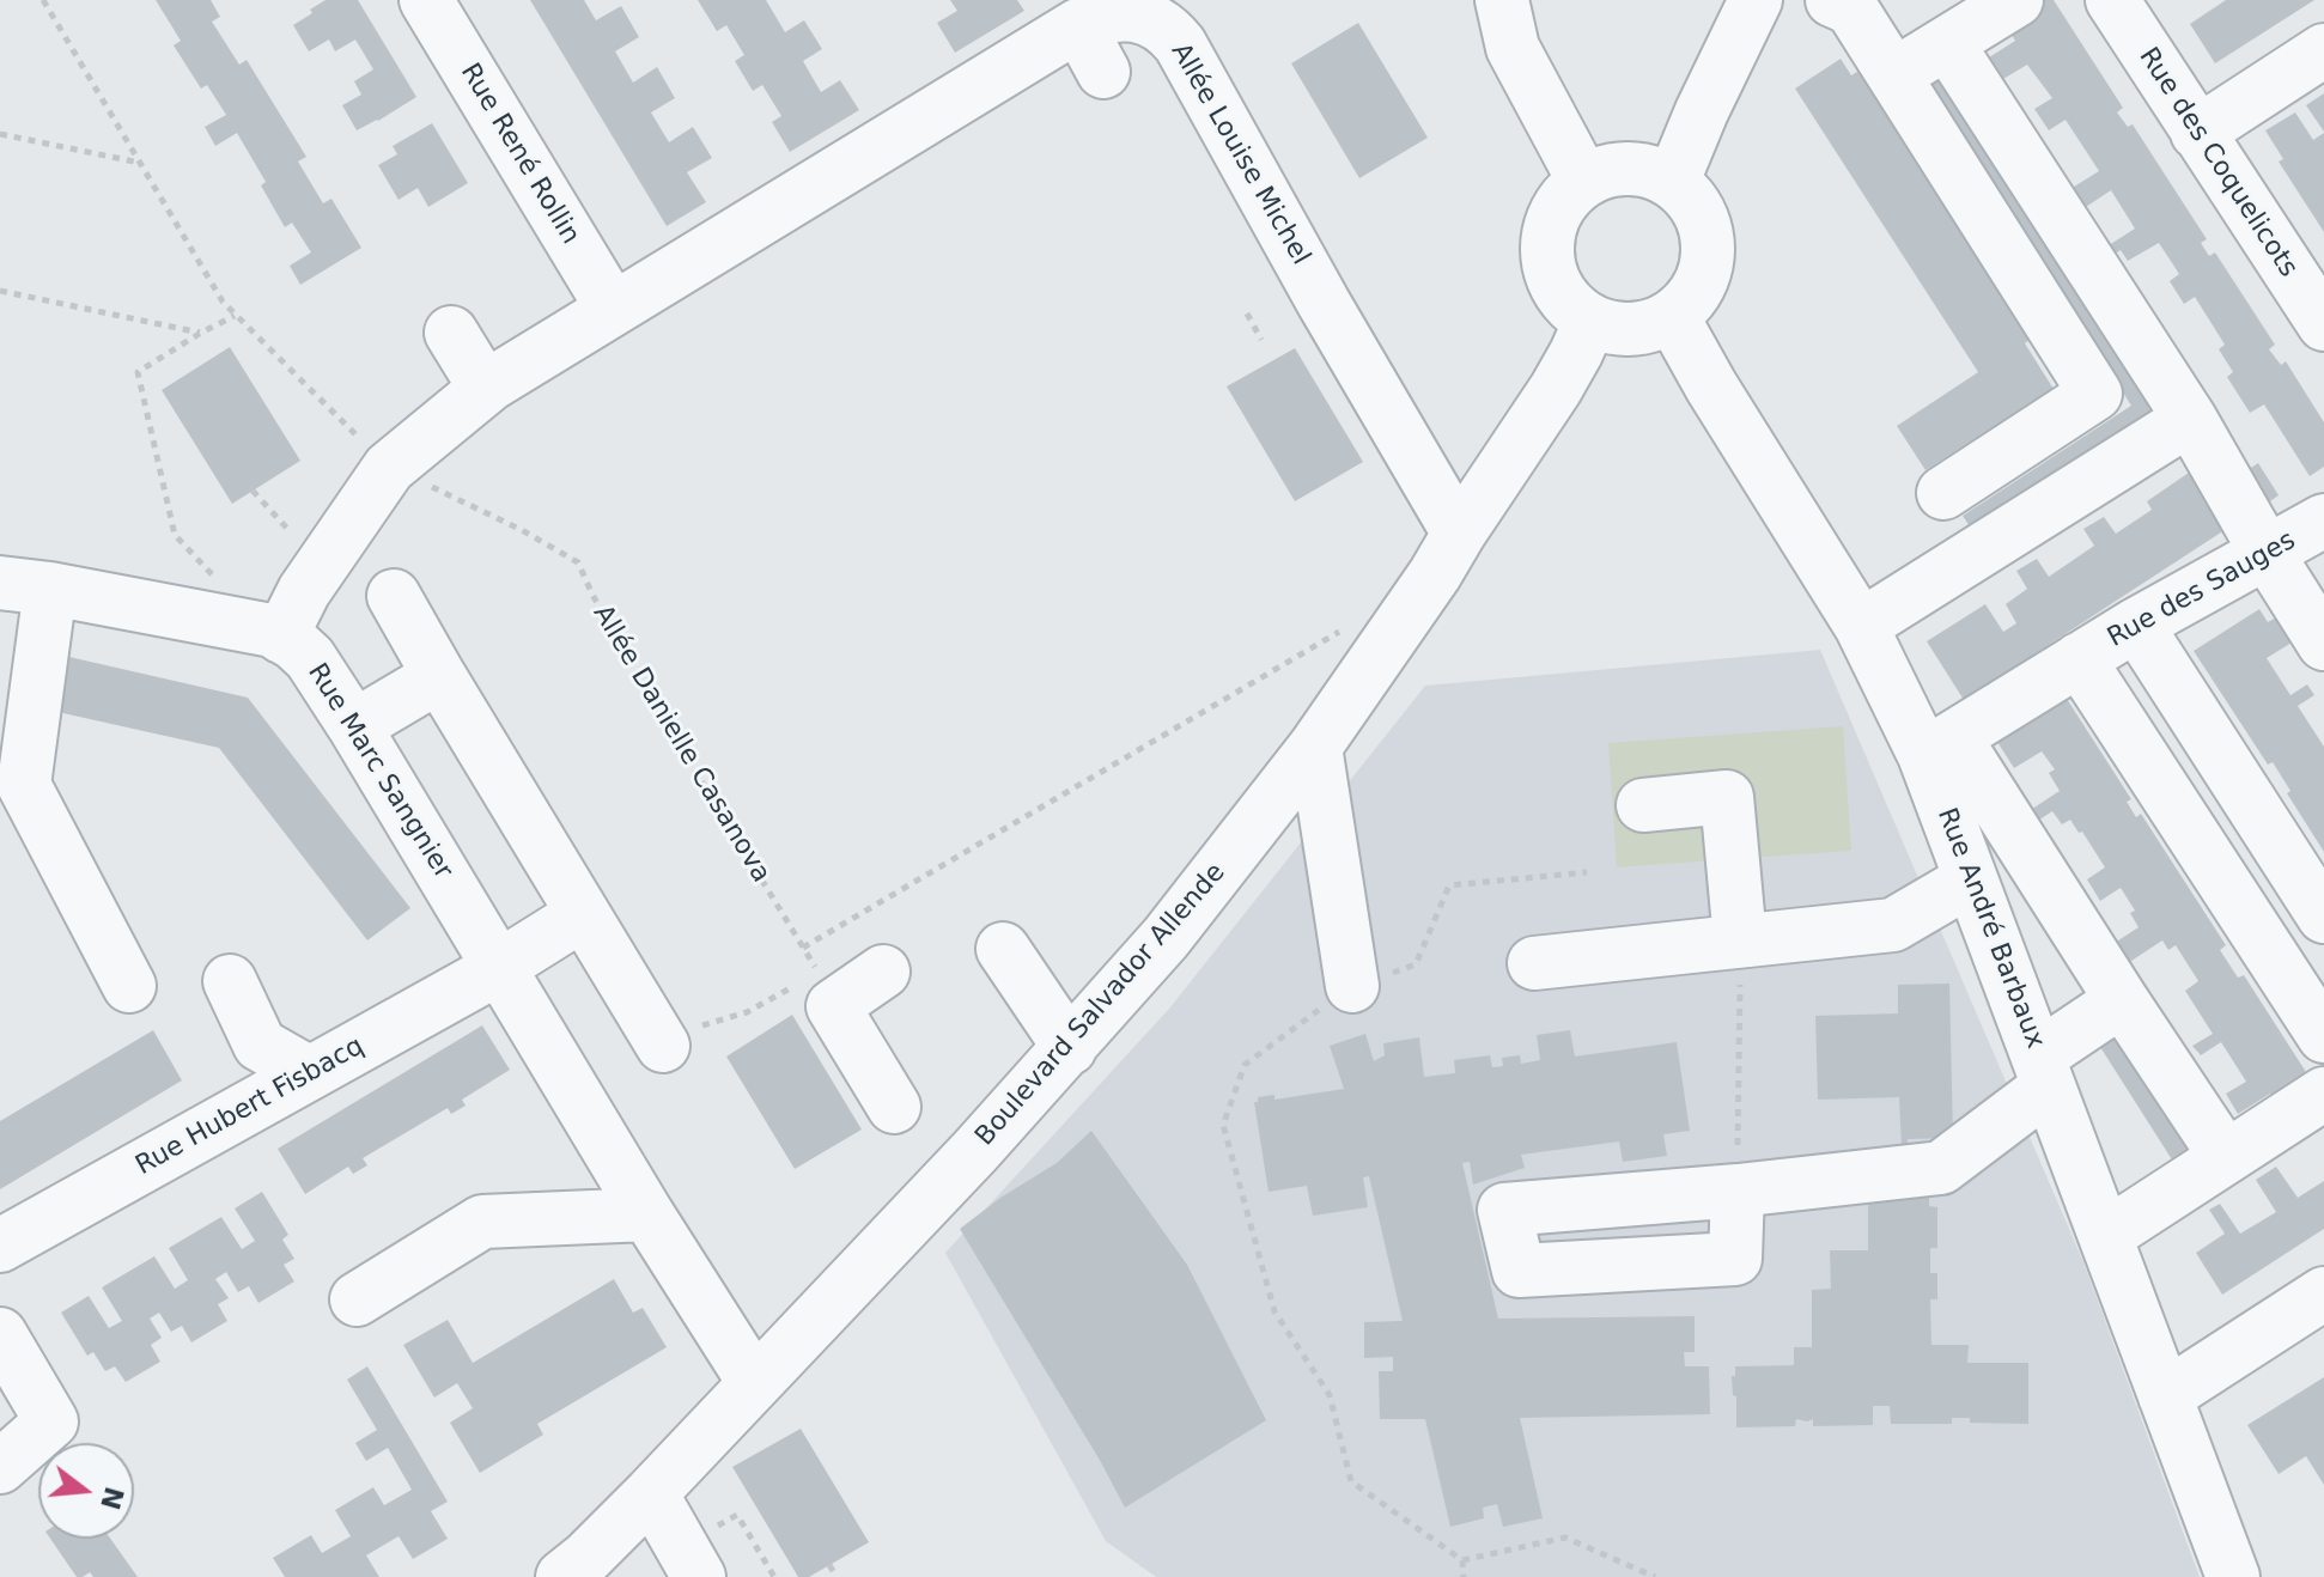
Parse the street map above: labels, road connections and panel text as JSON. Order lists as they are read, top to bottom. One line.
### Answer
{"streets":{"street":["Rue René Rollin","Allée Louise Michel","Rue des Coquelicots","Rue des Sauges","Rue Marc Sangnier","Rue André Barbaux","Boulevard Salvador Allende","Rue Hubert Fisbacq"],"path":["Allée Danielle Casanova"]},"crossings":[["Rue René Rollin","Allée Louise Michel"],["Allée Louise Michel","Allée Danielle Casanova"],["Allée Louise Michel","Rue Marc Sangnier"],["Allée Louise Michel","Boulevard Salvador Allende"],["Rue des Sauges","Rue André Barbaux"],["Rue Marc Sangnier","Boulevard Salvador Allende"],["Rue Marc Sangnier","Rue Hubert Fisbacq"],["Rue André Barbaux","Boulevard Salvador Allende"]],"north":"right"}
